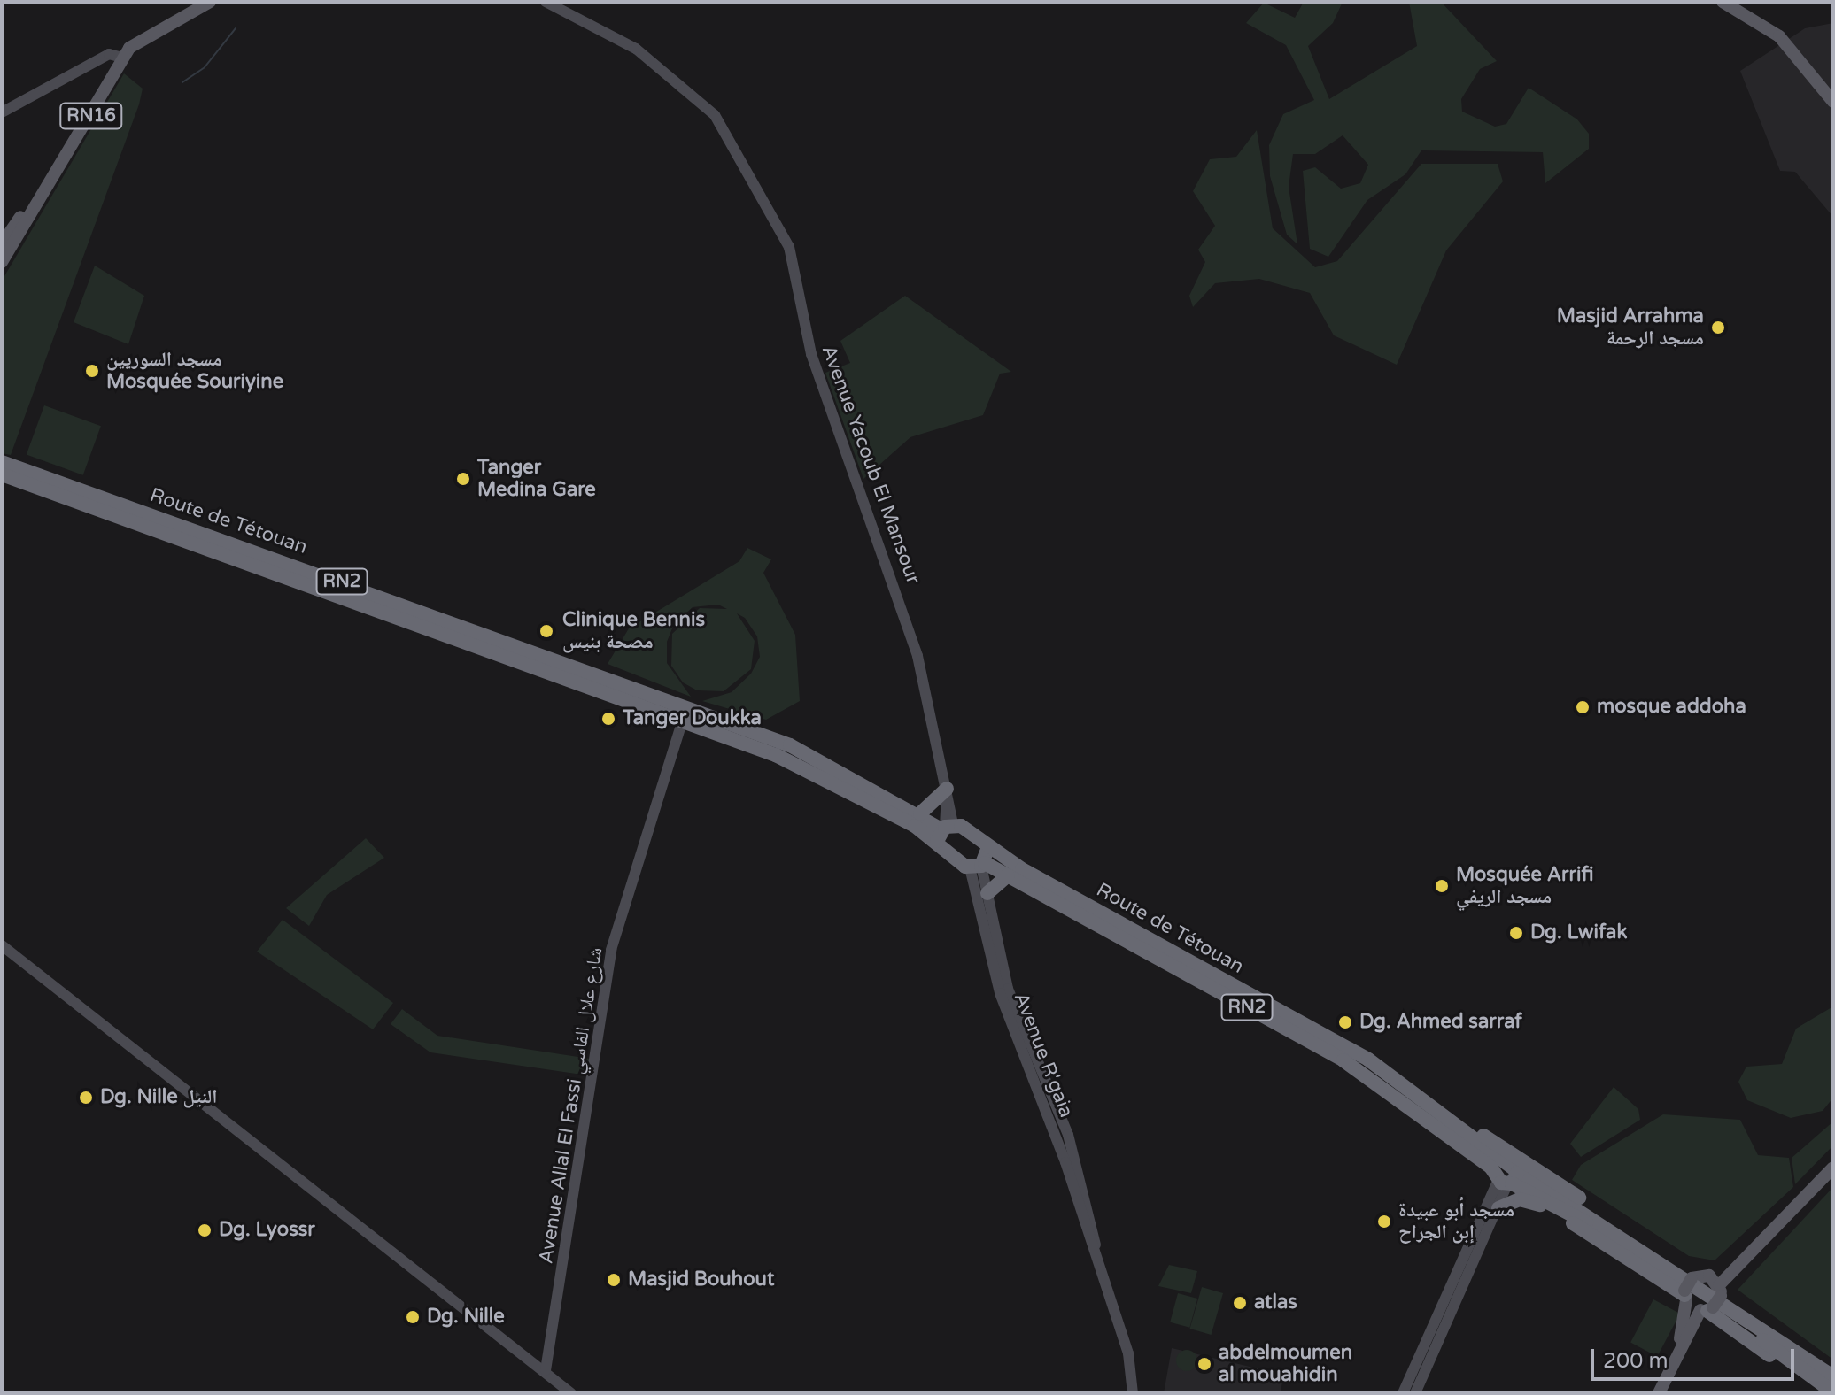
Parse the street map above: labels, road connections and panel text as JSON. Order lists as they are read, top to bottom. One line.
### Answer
{"streets":{"highway":["Route de Tétouan","RN2"],"main road":["RN16"],"street":["Avenue Yacoub El Mansour","Avenue R'gaia","Avenue Allal El Fassi شارع علال الفاسي"]},"crossings":[["Avenue Yacoub El Mansour","Route de Tétouan"],["Route de Tétouan","Avenue R'gaia"],["Route de Tétouan","Avenue Allal El Fassi شارع علال الفاسي"]],"places":["Masjid Arrahma مسجد الرحمة","مسجد السوريين Mosquée Souriyine","Tanger Medina Gare","Clinique Bennis مصحة بنيس","mosque addoha","Tanger Doukka","Mosquée Arrifi مسجد الريفي","Dg. Lwifak","Dg. Ahmed sarraf","Dg. Nille النيل","مسجد أبو عبيدة إبن الجراح","Dg. Lyossr","Masjid Bouhout","atlas","Dg. Nille","abdelmoumen al mouahidin"],"scale_bar":"200 m"}
